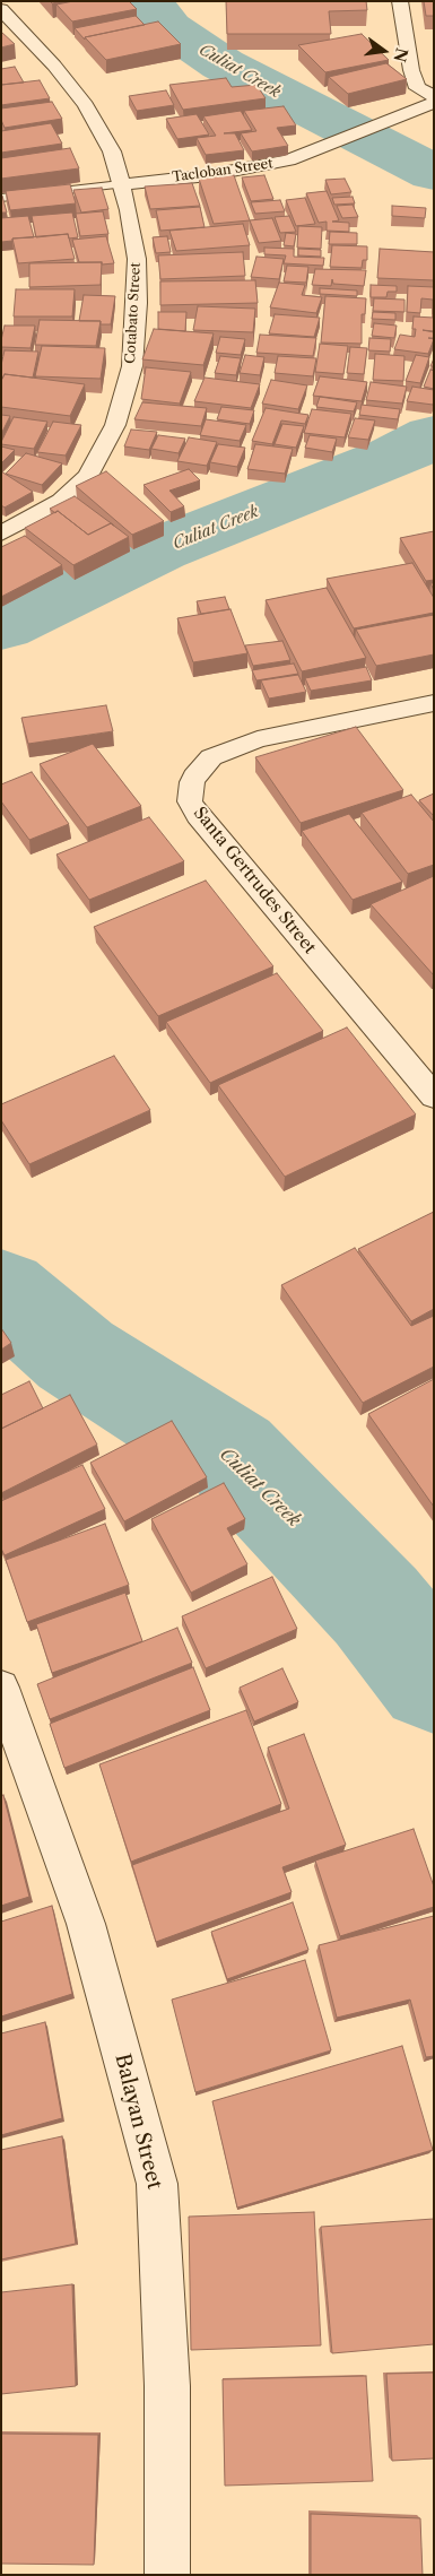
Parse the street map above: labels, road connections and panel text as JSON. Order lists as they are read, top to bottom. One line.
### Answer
{"streets":{"street":["Tacloban Street","Cotabato Street","Santa Gertrudes Street","Balayan Street"]},"crossings":[["Tacloban Street","Cotabato Street"]],"water":["Culiat Creek"],"north":"right"}
